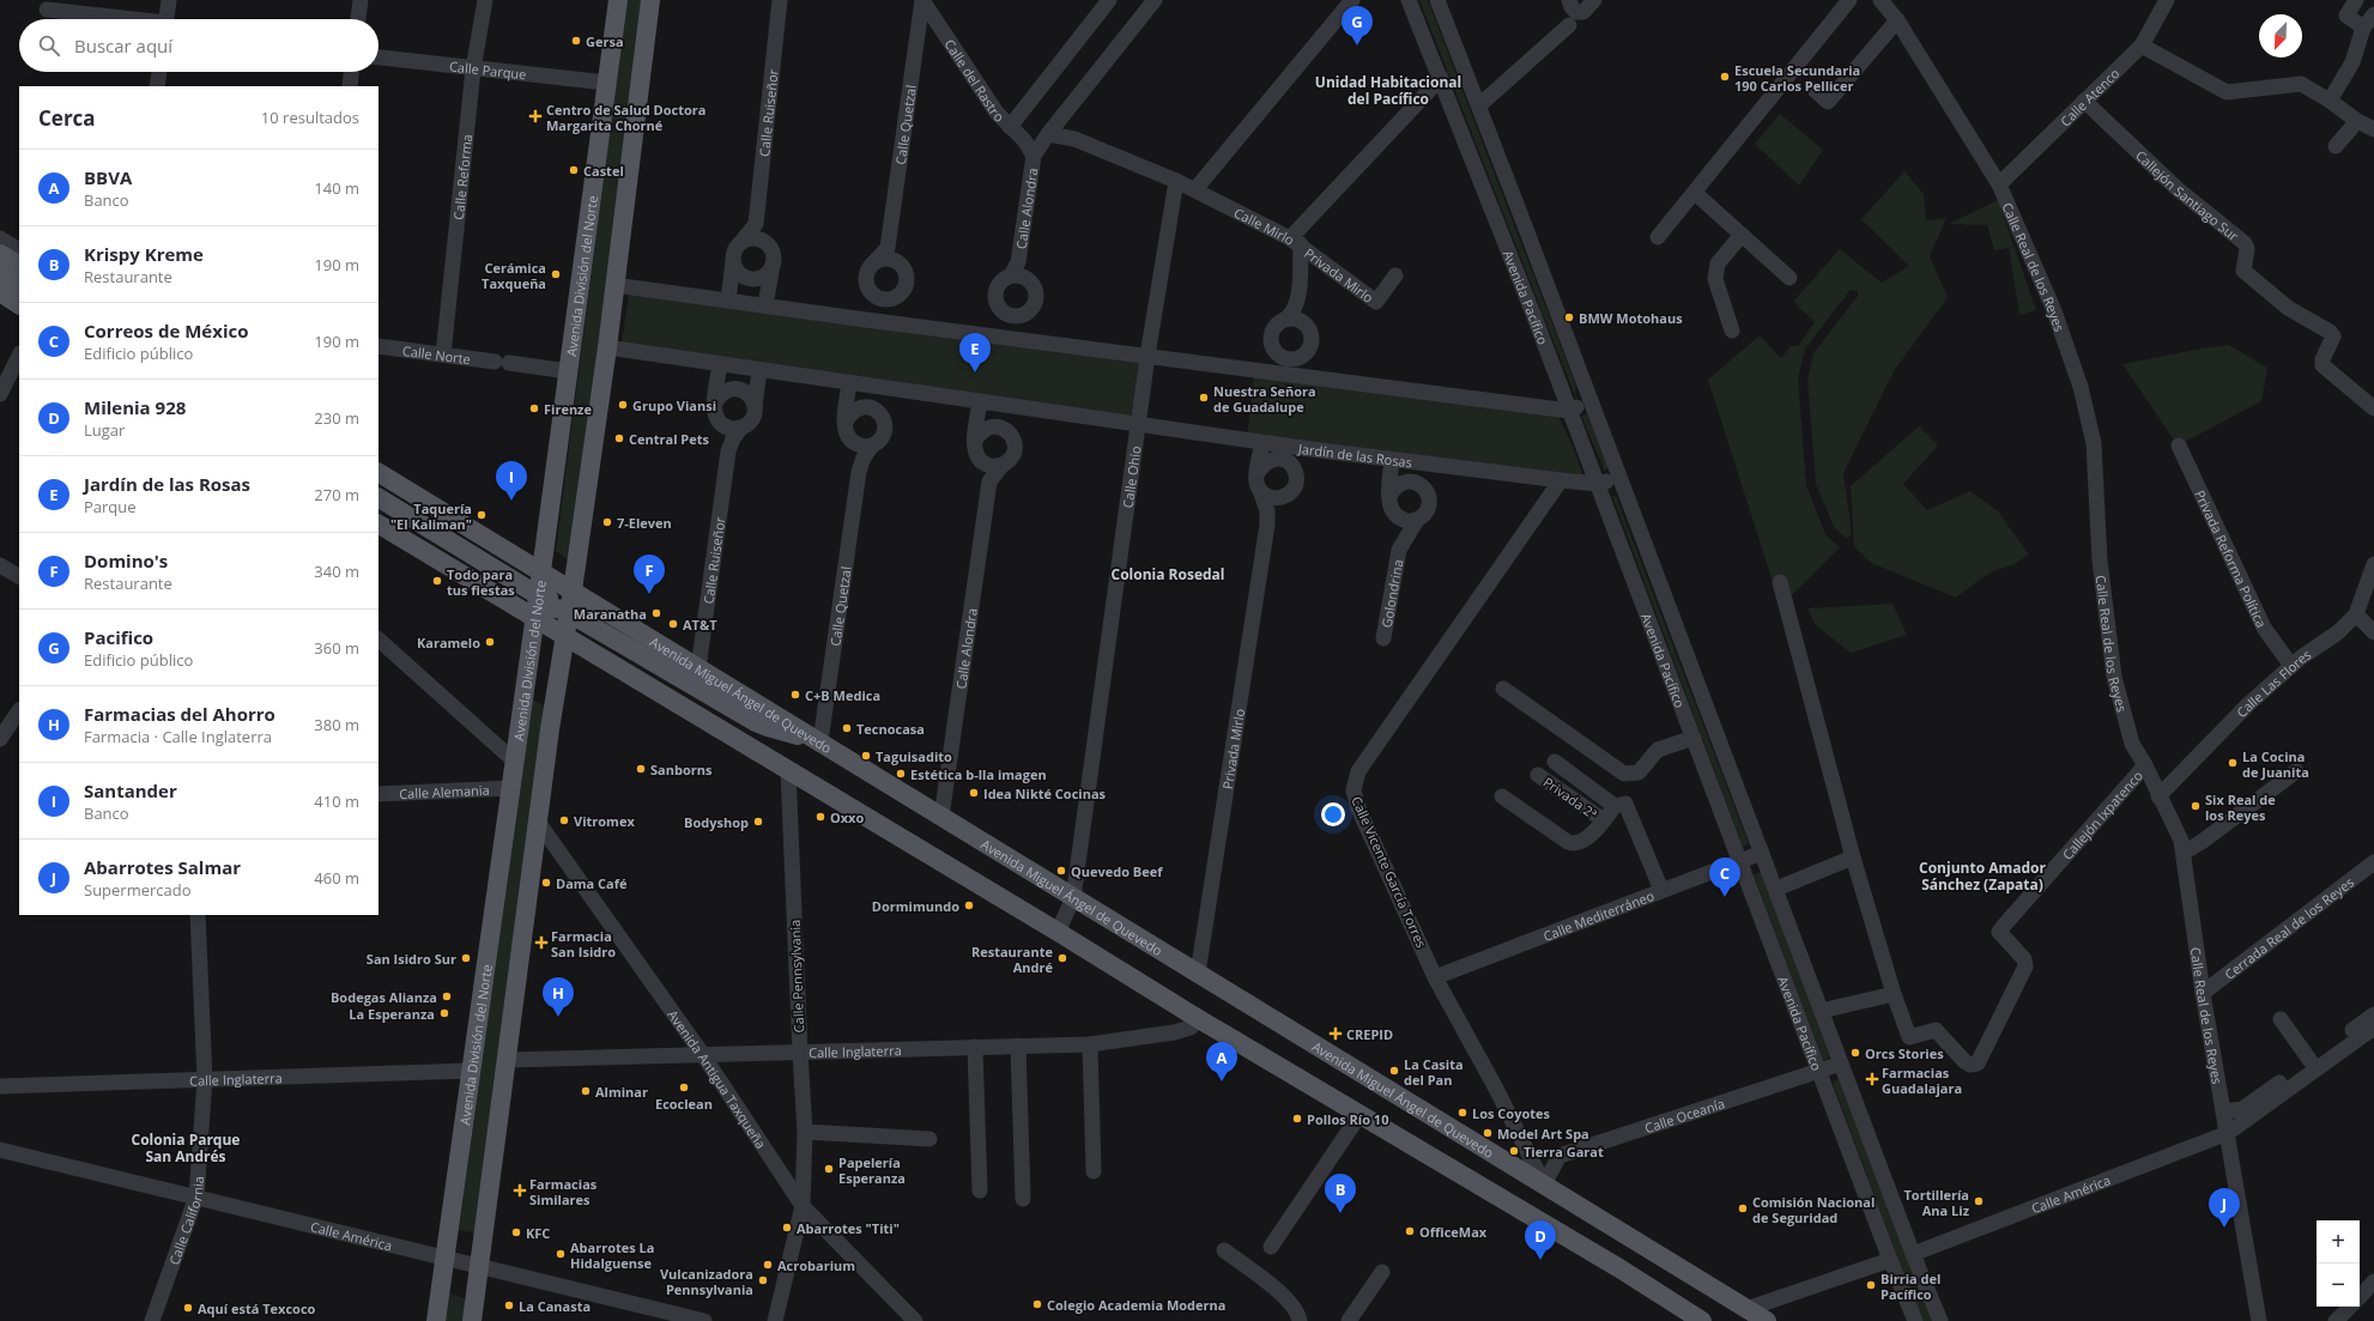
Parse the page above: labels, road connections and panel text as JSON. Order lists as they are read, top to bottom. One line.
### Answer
{"streets":{"main road":["Avenida División del Norte","Avenida Miguel Ángel de Quevedo"],"street":["Calle Parque","Calle del Rastro","Calle Atenco","Calle Ruiseñor","Calle Quetzal","Calle Reforma","Callejón Santiago Sur","Calle Alondra","Calle Mirlo","Calle Real de los Reyes","Privada Mirlo","Avenida Pacífico","Calle Norte","Jardín de las Rosas","Calle Ohio","Privada Reforma Política","Golondrina","Calle Las Flores","Calle Alemania","Privada 2ª","Callejón Ixpatenco","Calle Vicente García Torres","Calle Mediterráneo","Cerrada Real de los Reyes","Calle Pennsylvania","Calle Inglaterra","Avenida Antigua Taxqueña","Calle Oceanía","Calle América","Calle California"]},"crossings":[["Calle Parque","Calle Reforma"],["Calle Parque","Avenida División del Norte"],["Calle del Rastro","Calle Quetzal"],["Calle del Rastro","Calle Alondra"],["Calle Atenco","Callejón Santiago Sur"],["Calle Atenco","Calle Real de los Reyes"],["Calle Ruiseñor","Avenida Miguel Ángel de Quevedo"],["Calle Quetzal","Avenida Miguel Ángel de Quevedo"],["Calle Reforma","Calle Norte"],["Calle Alondra","Avenida Miguel Ángel de Quevedo"],["Calle Mirlo","Privada Mirlo"],["Calle Mirlo","Calle Ohio"],["Calle Real de los Reyes","Calle Las Flores"],["Calle Real de los Reyes","Callejón Ixpatenco"],["Calle Real de los Reyes","Cerrada Real de los Reyes"],["Calle Real de los Reyes","Calle América"],["Privada Mirlo","Avenida Miguel Ángel de Quevedo"],["Avenida División del Norte","Calle Norte"],["Avenida División del Norte","Avenida Miguel Ángel de Quevedo"],["Avenida División del Norte","Calle Alemania"],["Avenida División del Norte","Calle Inglaterra"],["Avenida División del Norte","Calle América"],["Avenida Pacífico","Jardín de las Rosas"],["Avenida Pacífico","Calle Mediterráneo"],["Avenida Pacífico","Calle Oceanía"],["Avenida Pacífico","Calle América"],["Jardín de las Rosas","Calle Ohio"],["Jardín de las Rosas","Calle Vicente García Torres"],["Calle Ohio","Avenida Miguel Ángel de Quevedo"],["Privada Reforma Política","Calle Las Flores"],["Avenida Miguel Ángel de Quevedo","Calle Vicente García Torres"],["Avenida Miguel Ángel de Quevedo","Calle Oceanía"],["Calle Vicente García Torres","Calle Mediterráneo"],["Calle Vicente García Torres","Calle Oceanía"],["Calle Pennsylvania","Calle Inglaterra"],["Calle Pennsylvania","Avenida Antigua Taxqueña"],["Calle Inglaterra","Avenida Antigua Taxqueña"],["Calle Inglaterra","Calle California"],["Calle América","Calle California"]],"districts":["Unidad Habitacional del Pacífico","Colonia Rosedal","Conjunto Amador Sánchez (Zapata)","Colonia Parque San Andrés"],"places":{"other":["Gersa","Escuela Secundaria 190 Carlos Pellicer","Castel","Cerámica Taxqueña","BMW Motohaus","Nuestra Señora de Guadalupe","Grupo Viansi","Firenze","Central Pets","Taquería \"El Kaliman\"","7-Eleven","Todo para tus fiestas","Maranatha","AT&T","Karamelo","C+B Medica","Tecnocasa","Taguisadito","La Cocina de Juanita","Sanborns","Estética b-lla imagen","Idea Nikté Cocinas","Six Real de los Reyes","Oxxo","Vitromex","Bodyshop","Quevedo Beef","Dama Café","Dormimundo","San Isidro Sur","Restaurante André","Bodegas Alianza","La Esperanza","Orcs Stories","La Casita del Pan","Ecoclean","Alminar","Los Coyotes","Pollos Río 10","Model Art Spa","Tierra Garat","Papelería Esperanza","Tortillería Ana Liz","Comisión Nacional de Seguridad","Abarrotes \"Titi\"","OfficeMax","KFC","Abarrotes La Hidalguense","Acrobarium","Vulcanizadora Pennsylvania","Birria del Pacífico","Colegio Academia Moderna","La Canasta","Aquí está Texcoco"],"health":["Centro de Salud Doctora Margarita Chorné","Farmacia San Isidro","CREPID","Farmacias Guadalajara","Farmacias Similares"]},"north":"bottom left","page":{"pins":["G","E","I","F","C","H","A","B","J","D"],"search":"Buscar aquí","heading":["Cerca","10 resultados"],"list":[{"mark":"A","name":"BBVA","note":"Banco","value":"140 m"},{"mark":"B","name":"Krispy Kreme","note":"Restaurante","value":"190 m"},{"mark":"C","name":"Correos de México","note":"Edificio público","value":"190 m"},{"mark":"D","name":"Milenia 928","note":"Lugar","value":"230 m"},{"mark":"E","name":"Jardín de las Rosas","note":"Parque","value":"270 m"},{"mark":"F","name":"Domino's","note":"Restaurante","value":"340 m"},{"mark":"G","name":"Pacifico","note":"Edificio público","value":"360 m"},{"mark":"H","name":"Farmacias del Ahorro","note":"Farmacia · Calle Inglaterra","value":"380 m"},{"mark":"I","name":"Santander","note":"Banco","value":"410 m"},{"mark":"J","name":"Abarrotes Salmar","note":"Supermercado","value":"460 m"}],"map_buttons":["+","−"]}}
